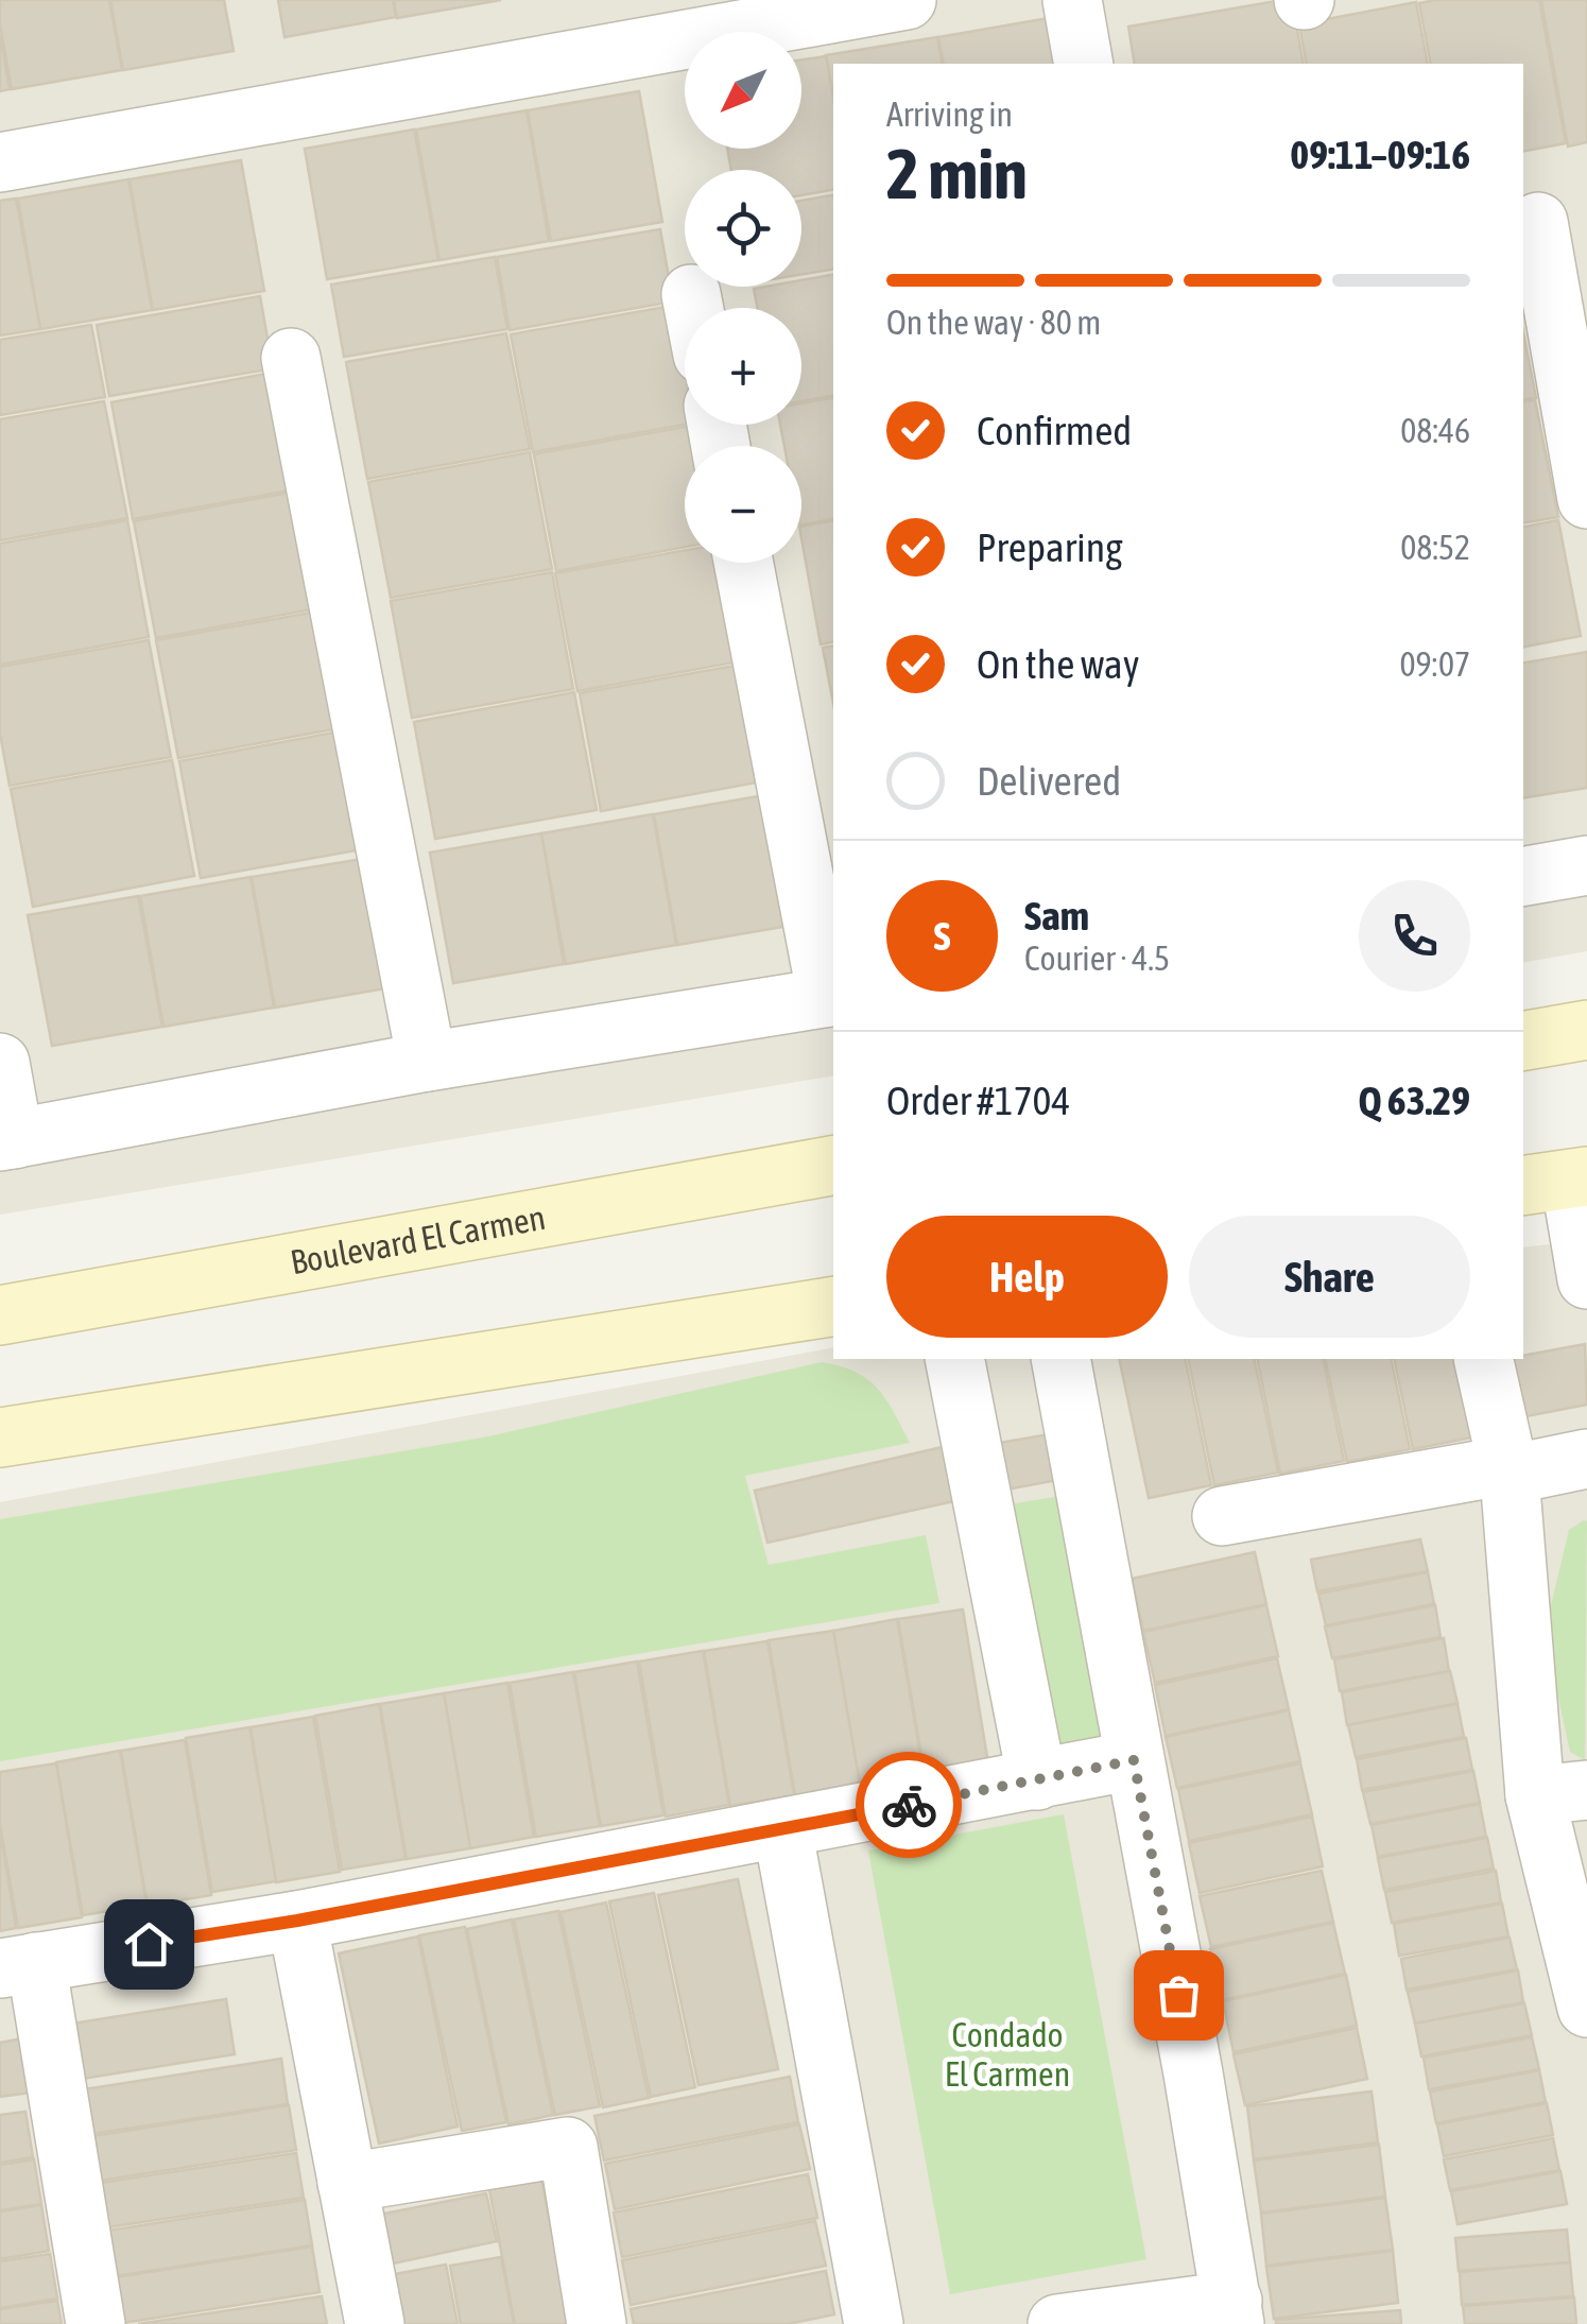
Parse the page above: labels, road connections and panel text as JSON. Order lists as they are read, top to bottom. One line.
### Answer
{"streets":{"main road":["Boulevard El Carmen"]},"parks":["Condado El Carmen"],"north":"bottom left","page":{"map_buttons":["+","−"],"heading":["2 min","Arriving in","09:11–09:16"],"panel":["Sam","Courier · 4.5","Order #1704","Q 63.29"],"bar":"On the way · 80 m","list":[["Confirmed","08:46"],["Preparing","08:52"],["On the way","09:07"],"Delivered"],"round":"S","buttons":["Help","Share"]}}
